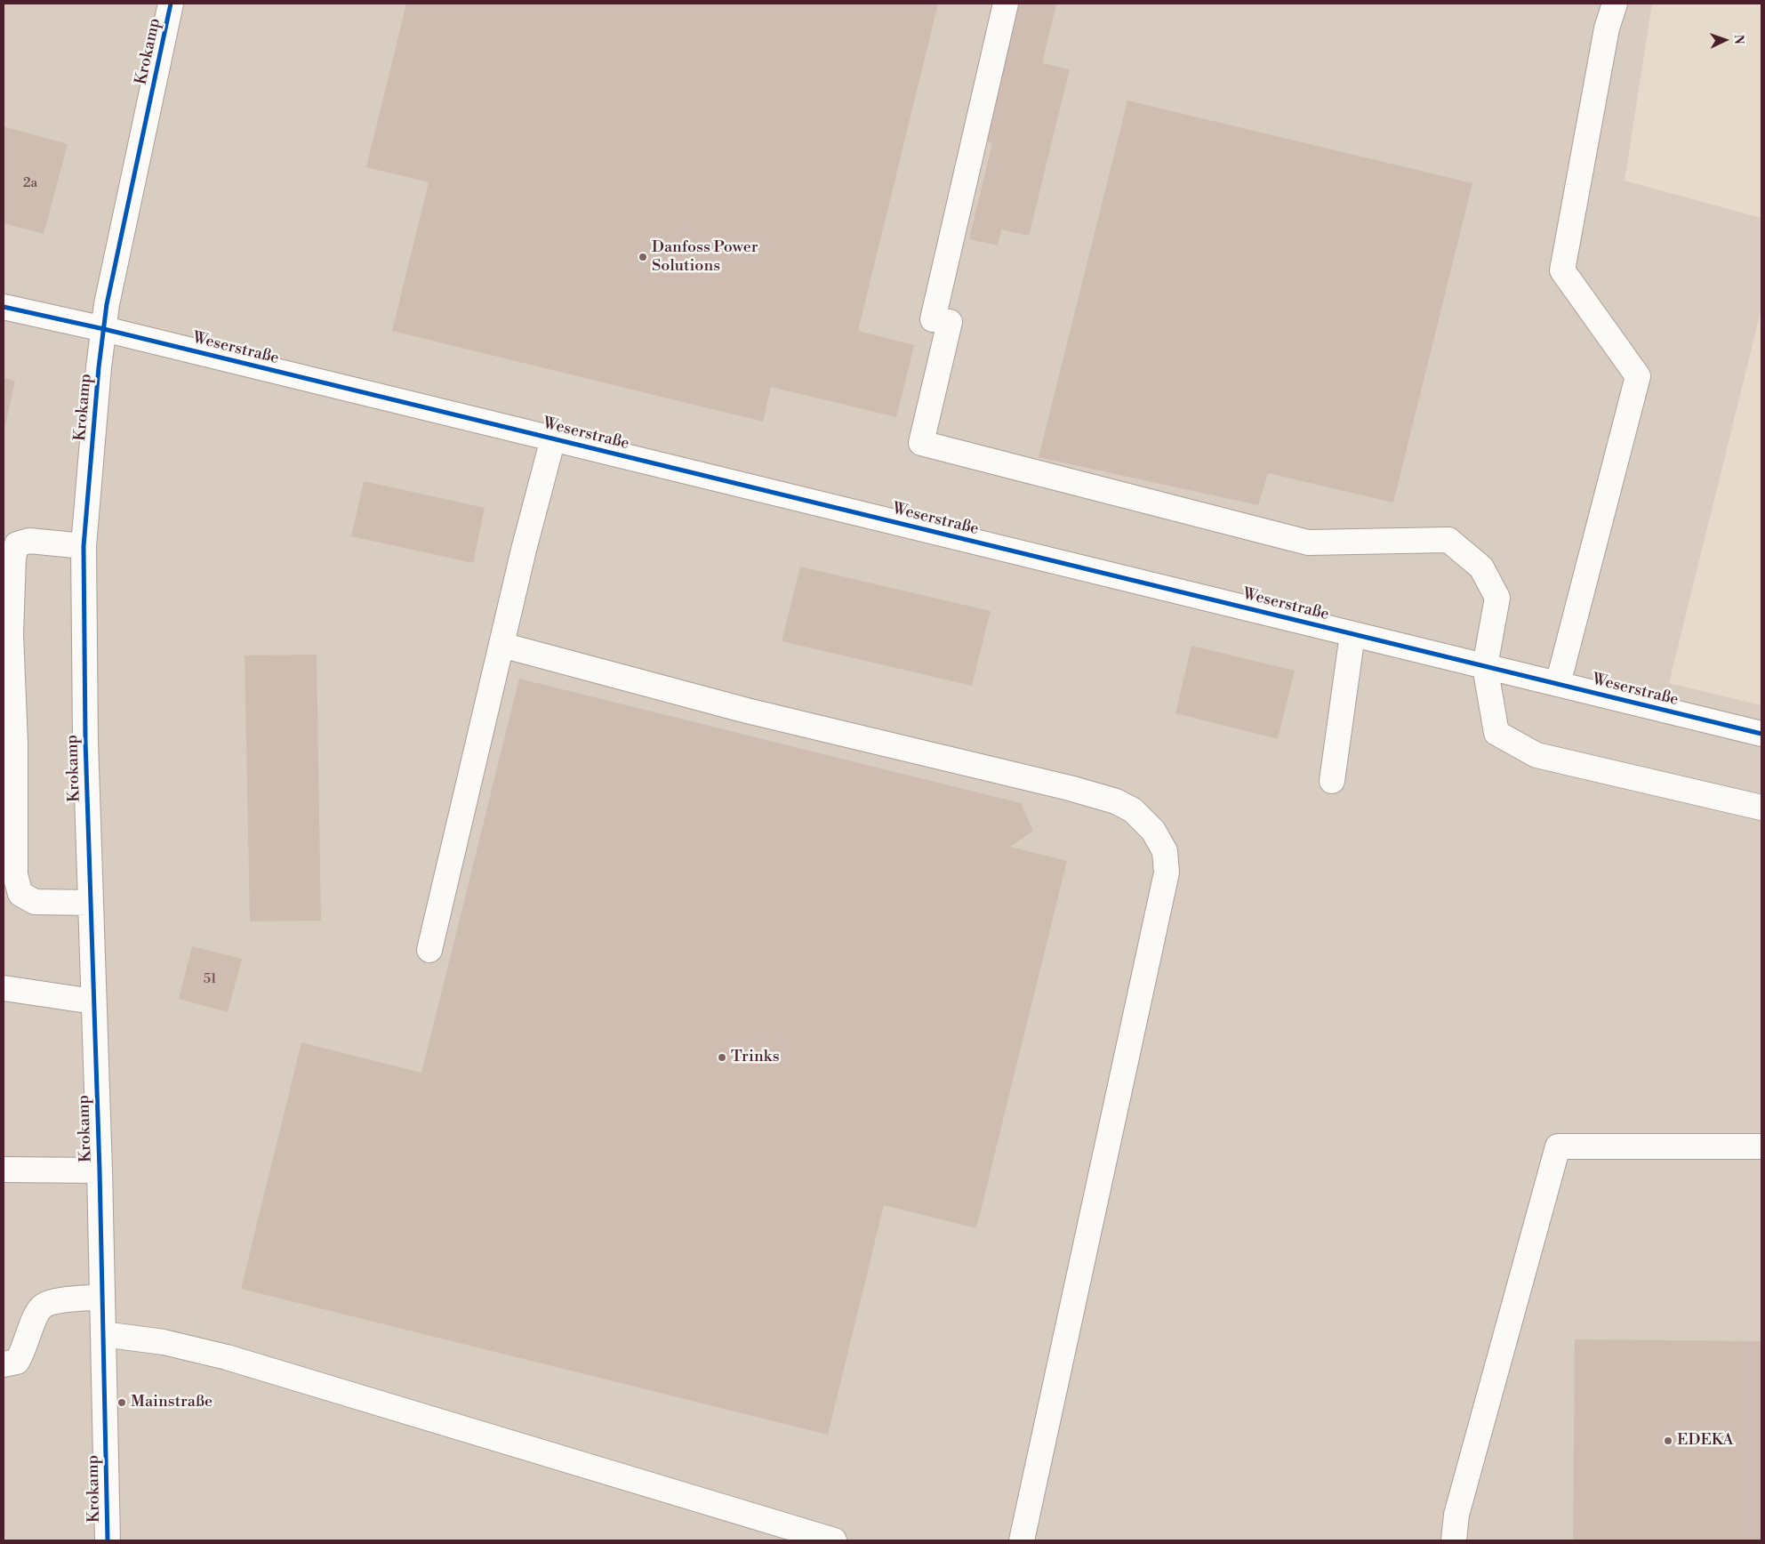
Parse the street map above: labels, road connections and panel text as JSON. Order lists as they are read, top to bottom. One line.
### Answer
{"streets":{"street":["Krokamp","Weserstraße"]},"crossings":[["Krokamp","Weserstraße"]],"places":["Danfoss Power Solutions","Trinks","Mainstraße","EDEKA"],"house_numbers":["2a","51"],"north":"right"}
